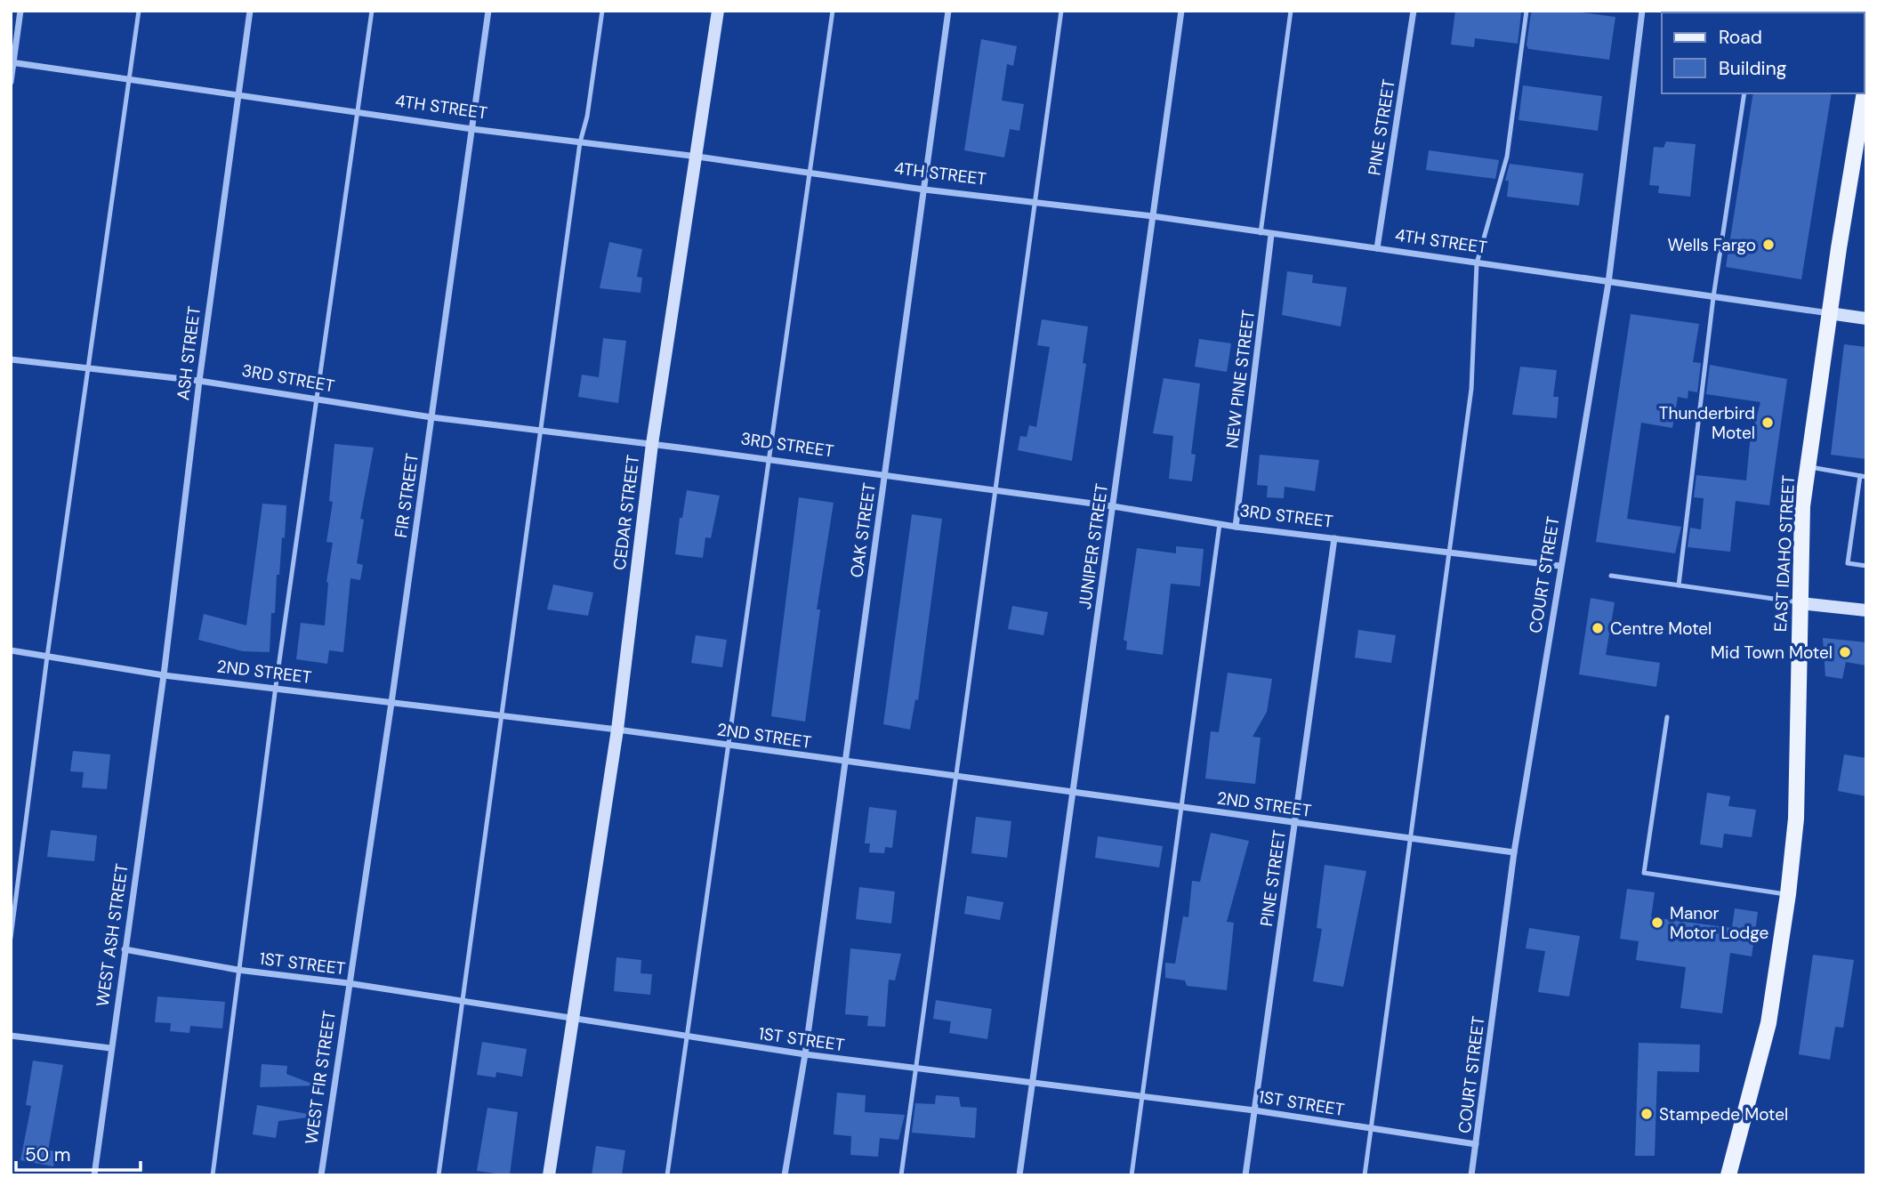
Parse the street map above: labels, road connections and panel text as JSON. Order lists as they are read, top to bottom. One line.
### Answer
{"streets":{"main road":["EAST IDAHO STREET"],"street":["4TH STREET","PINE STREET","ASH STREET","3RD STREET","NEW PINE STREET","FIR STREET","CEDAR STREET","OAK STREET","JUNIPER STREET","COURT STREET","2ND STREET","WEST ASH STREET","1ST STREET","WEST FIR STREET"]},"crossings":[["4TH STREET","PINE STREET"],["4TH STREET","ASH STREET"],["4TH STREET","NEW PINE STREET"],["4TH STREET","FIR STREET"],["4TH STREET","CEDAR STREET"],["4TH STREET","OAK STREET"],["4TH STREET","JUNIPER STREET"],["4TH STREET","EAST IDAHO STREET"],["4TH STREET","COURT STREET"],["PINE STREET","3RD STREET"],["PINE STREET","2ND STREET"],["PINE STREET","1ST STREET"],["ASH STREET","3RD STREET"],["ASH STREET","2ND STREET"],["ASH STREET","WEST ASH STREET"],["3RD STREET","NEW PINE STREET"],["3RD STREET","FIR STREET"],["3RD STREET","CEDAR STREET"],["3RD STREET","OAK STREET"],["3RD STREET","JUNIPER STREET"],["3RD STREET","COURT STREET"],["FIR STREET","2ND STREET"],["FIR STREET","1ST STREET"],["FIR STREET","WEST FIR STREET"],["CEDAR STREET","2ND STREET"],["CEDAR STREET","1ST STREET"],["OAK STREET","2ND STREET"],["OAK STREET","1ST STREET"],["JUNIPER STREET","2ND STREET"],["JUNIPER STREET","1ST STREET"],["COURT STREET","2ND STREET"],["COURT STREET","1ST STREET"],["WEST ASH STREET","1ST STREET"],["1ST STREET","WEST FIR STREET"]],"places":["Wells Fargo","Thunderbird Motel","Centre Motel","Mid Town Motel","Manor Motor Lodge","Stampede Motel"],"legend":["Road","Building"],"scale_bar":"50 m"}
